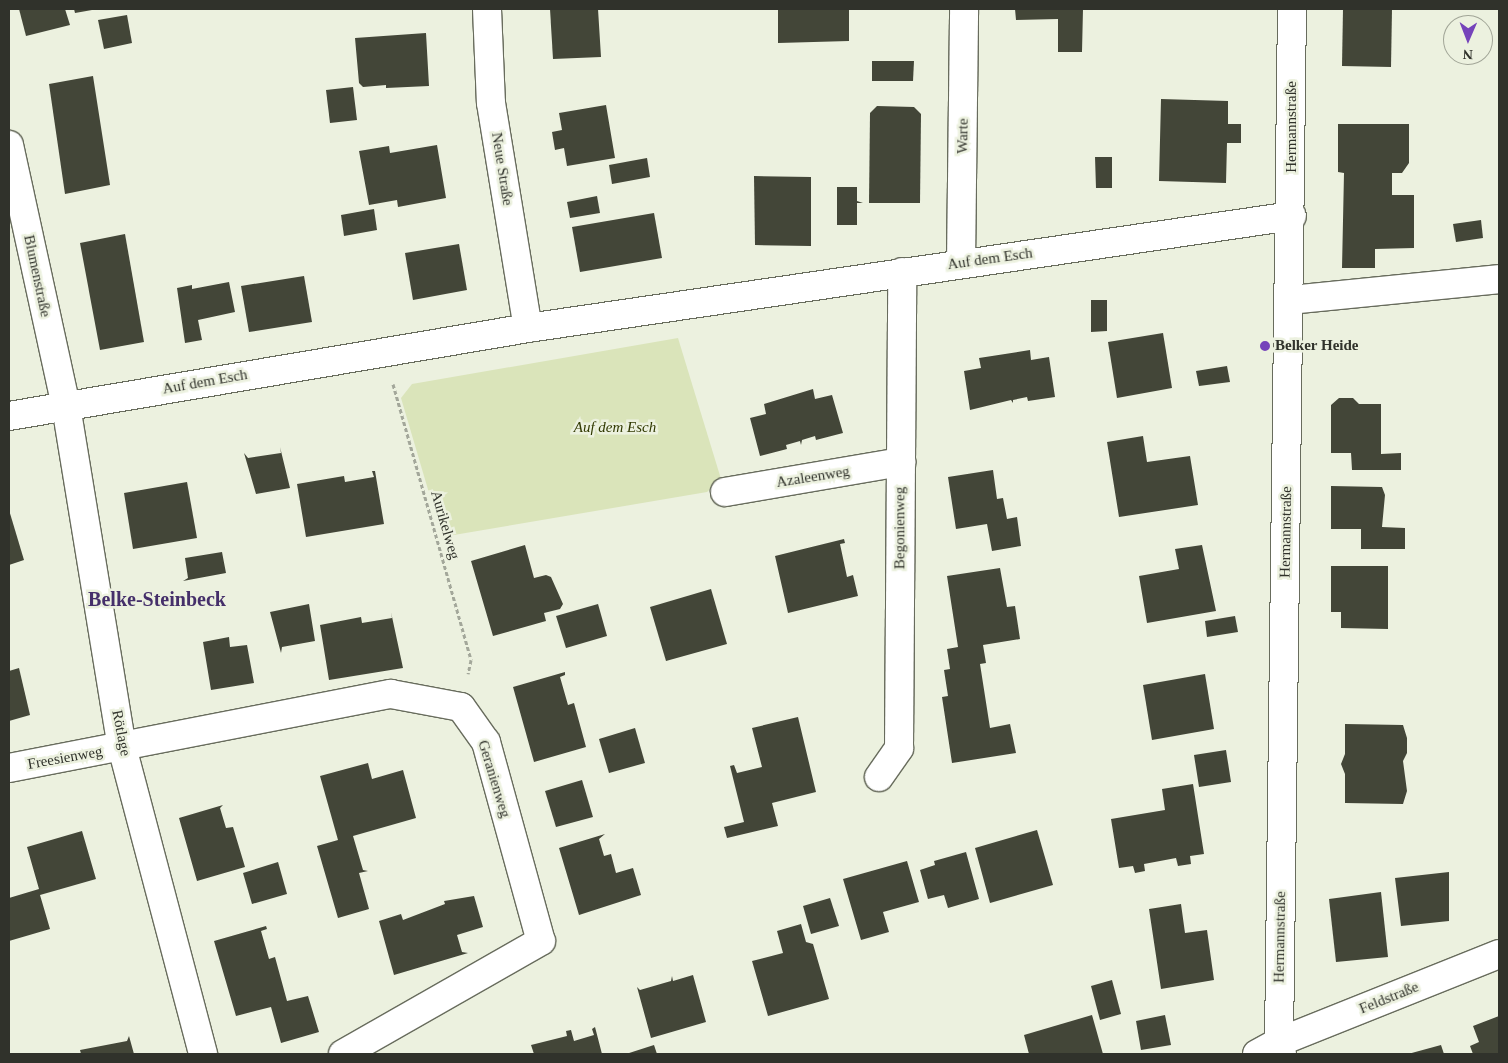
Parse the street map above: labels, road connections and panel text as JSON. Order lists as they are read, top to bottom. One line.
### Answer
{"streets":{"street":["Hermannstraße","Warte","Neue Straße","Auf dem Esch","Blumenstraße","Azaleenweg","Begonienweg","Rötlage","Freesienweg","Geranienweg","Feldstraße"],"path":["Aurikelweg"]},"crossings":[["Hermannstraße","Auf dem Esch"],["Hermannstraße","Feldstraße"],["Warte","Auf dem Esch"],["Neue Straße","Auf dem Esch"],["Auf dem Esch","Blumenstraße"],["Auf dem Esch","Aurikelweg"],["Auf dem Esch","Begonienweg"],["Auf dem Esch","Rötlage"],["Blumenstraße","Rötlage"],["Azaleenweg","Begonienweg"],["Aurikelweg","Geranienweg"],["Rötlage","Freesienweg"]],"districts":["Belke-Steinbeck"],"parks":["Auf dem Esch"],"places":["Belker Heide"],"north":"bottom"}
